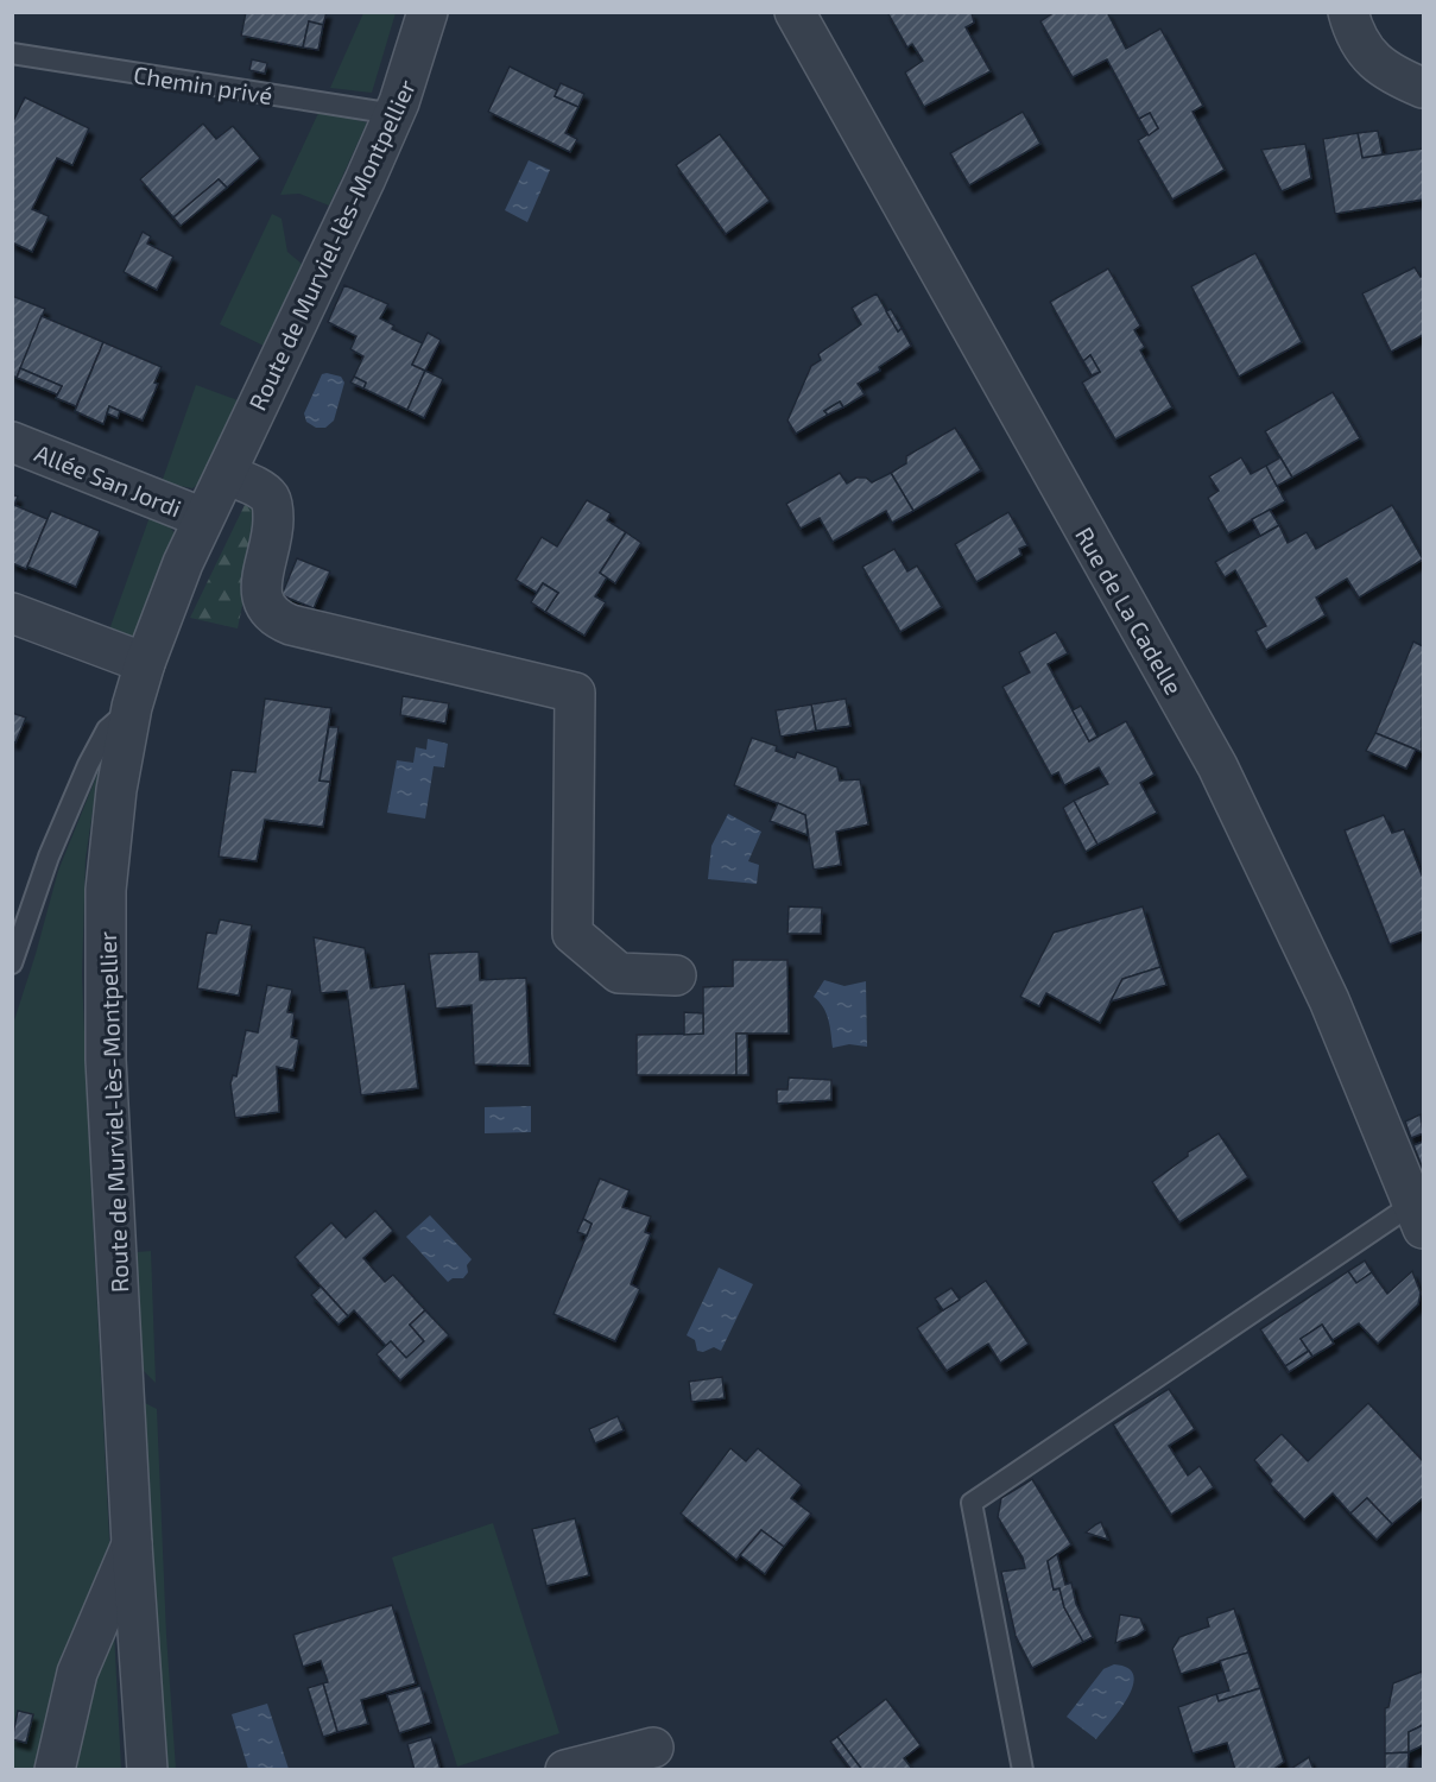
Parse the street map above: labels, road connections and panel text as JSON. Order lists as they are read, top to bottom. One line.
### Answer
{"streets":{"street":["Route de Murviel-lès-Montpellier","Allée San Jordi","Rue de La Cadelle"],"lane":["Chemin privé"]},"crossings":[["Chemin privé","Route de Murviel-lès-Montpellier"],["Route de Murviel-lès-Montpellier","Allée San Jordi"]]}
